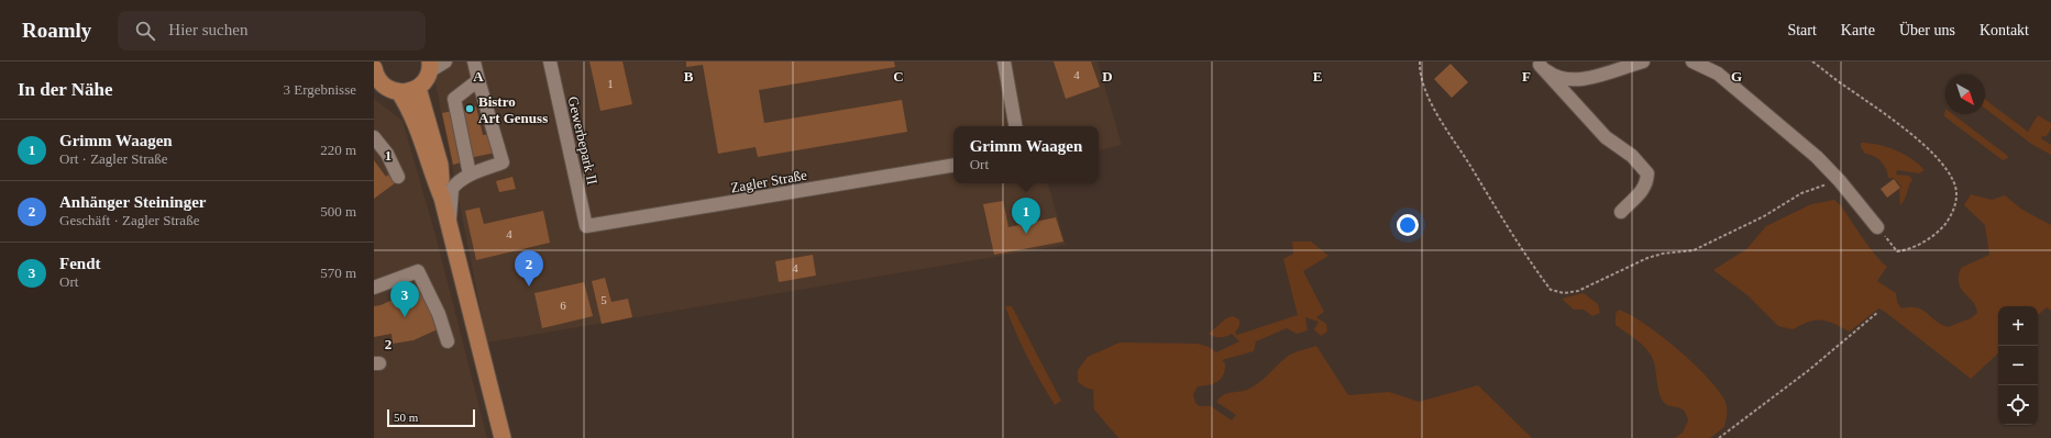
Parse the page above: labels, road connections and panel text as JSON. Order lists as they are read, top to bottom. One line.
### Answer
{"streets":{"street":["Gewerbepark II","Zagler Straße"]},"crossings":[["Gewerbepark II","Zagler Straße"]],"places":["Bistro Art Genuss"],"house_numbers":["4","1","4","4","5","6"],"scale_bar":"50 m","north":"bottom right","page":{"header":"Roamly","search":"Hier suchen","nav":["Start","Karte","Über uns","Kontakt"],"heading":["In der Nähe","3 Ergebnisse"],"list":[{"mark":"1","name":"Grimm Waagen","note":"Ort · Zagler Straße","value":"220 m"},{"mark":"2","name":"Anhänger Steininger","note":"Geschäft · Zagler Straße","value":"500 m"},{"mark":"3","name":"Fendt","note":"Ort","value":"570 m"}],"popup":["Grimm Waagen","Ort"],"pins":["1","2","3"],"map_buttons":["+","−"],"scale":"50 m"},"grid":{"columns":["A","B","C","D","E","F","G"],"rows":["1","2"]}}
